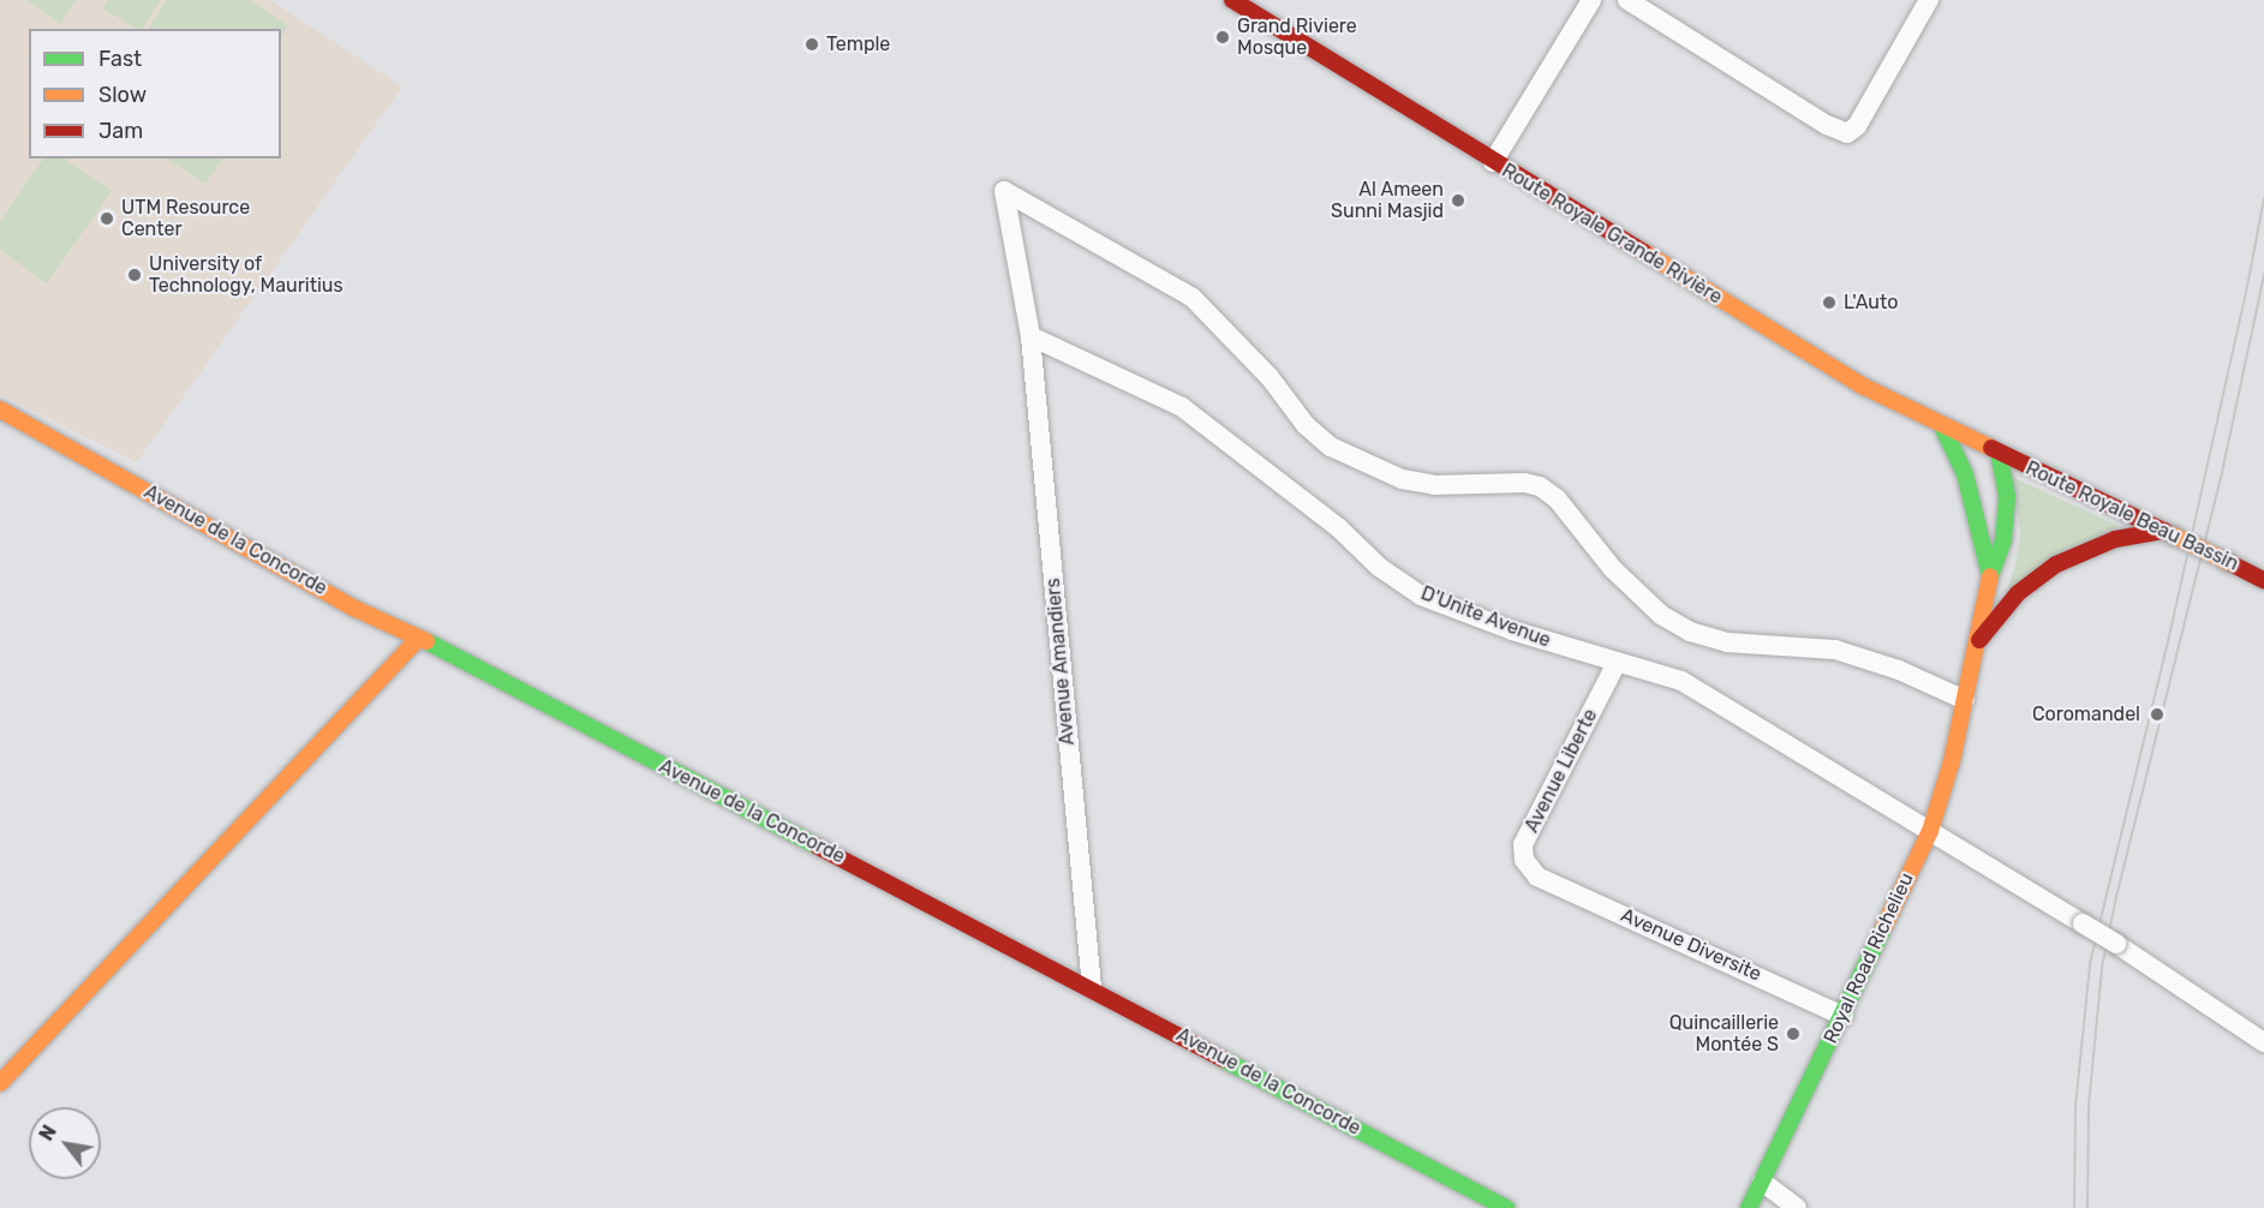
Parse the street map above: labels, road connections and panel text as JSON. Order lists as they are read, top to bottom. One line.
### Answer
{"streets":{"main road":["Route Royale Grande Rivière","Route Royale Beau Bassin","Avenue de la Concorde","Royal Road Richelieu"],"street":["D'Unite Avenue","Avenue Amandiers","Avenue Liberte","Avenue Diversite"]},"crossings":[["Route Royale Grande Rivière","Route Royale Beau Bassin"],["Route Royale Grande Rivière","Royal Road Richelieu"],["Route Royale Beau Bassin","Royal Road Richelieu"],["Avenue de la Concorde","Avenue Amandiers"],["D'Unite Avenue","Avenue Amandiers"],["D'Unite Avenue","Avenue Liberte"],["D'Unite Avenue","Royal Road Richelieu"],["Avenue Amandiers","Royal Road Richelieu"],["Avenue Liberte","Avenue Diversite"],["Avenue Diversite","Royal Road Richelieu"]],"places":["Grand Riviere Mosque","Temple","Al Ameen Sunni Masjid","UTM Resource Center","University of Technology, Mauritius","L'Auto","Coromandel","Quincaillerie Montée S"],"legend":["Fast","Slow","Jam"],"north":"top left"}
